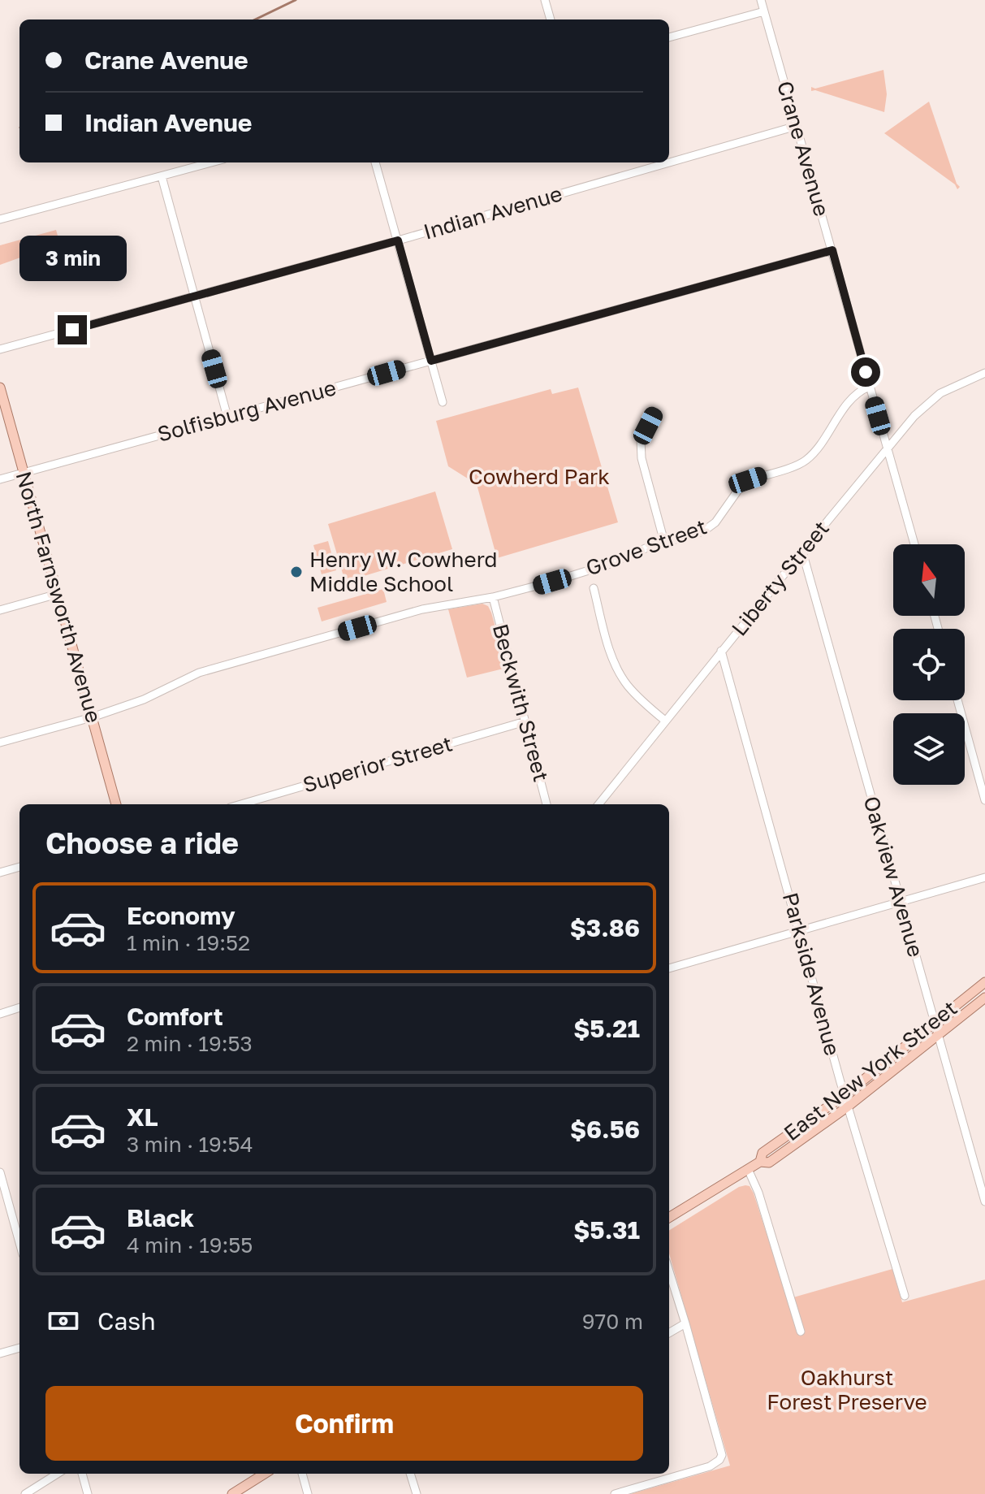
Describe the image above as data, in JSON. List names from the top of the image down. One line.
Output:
{"streets":{"main road":["North Farnsworth Avenue","East New York Street"],"street":["Crane Avenue","Indian Avenue","Solfisburg Avenue","Grove Street","Liberty Street","Beckwith Street","Superior Street","Oakview Avenue","Parkside Avenue"]},"crossings":[["Crane Avenue","Indian Avenue"],["Crane Avenue","Solfisburg Avenue"],["Crane Avenue","Grove Street"],["Crane Avenue","Liberty Street"],["Solfisburg Avenue","North Farnsworth Avenue"],["Grove Street","North Farnsworth Avenue"],["Grove Street","Beckwith Street"],["Liberty Street","Oakview Avenue"],["Liberty Street","Parkside Avenue"],["Beckwith Street","Superior Street"],["Oakview Avenue","East New York Street"],["Parkside Avenue","East New York Street"]],"parks":["Cowherd Park","Oakhurst Forest Preserve"],"places":["Henry W. Cowherd Middle School"],"north":"top","page":{"banner":["Crane Avenue","Indian Avenue"],"bubble":"3 min","heading":"Choose a ride","list":[{"name":"Economy","note":"1 min · 19:52","value":"$3.86"},{"name":"Comfort","note":"2 min · 19:53","value":"$5.21"},{"name":"XL","note":"3 min · 19:54","value":"$6.56"},{"name":"Black","note":"4 min · 19:55","value":"$5.31"}],"pay":["Cash","970 m"],"buttons":"Confirm"}}
